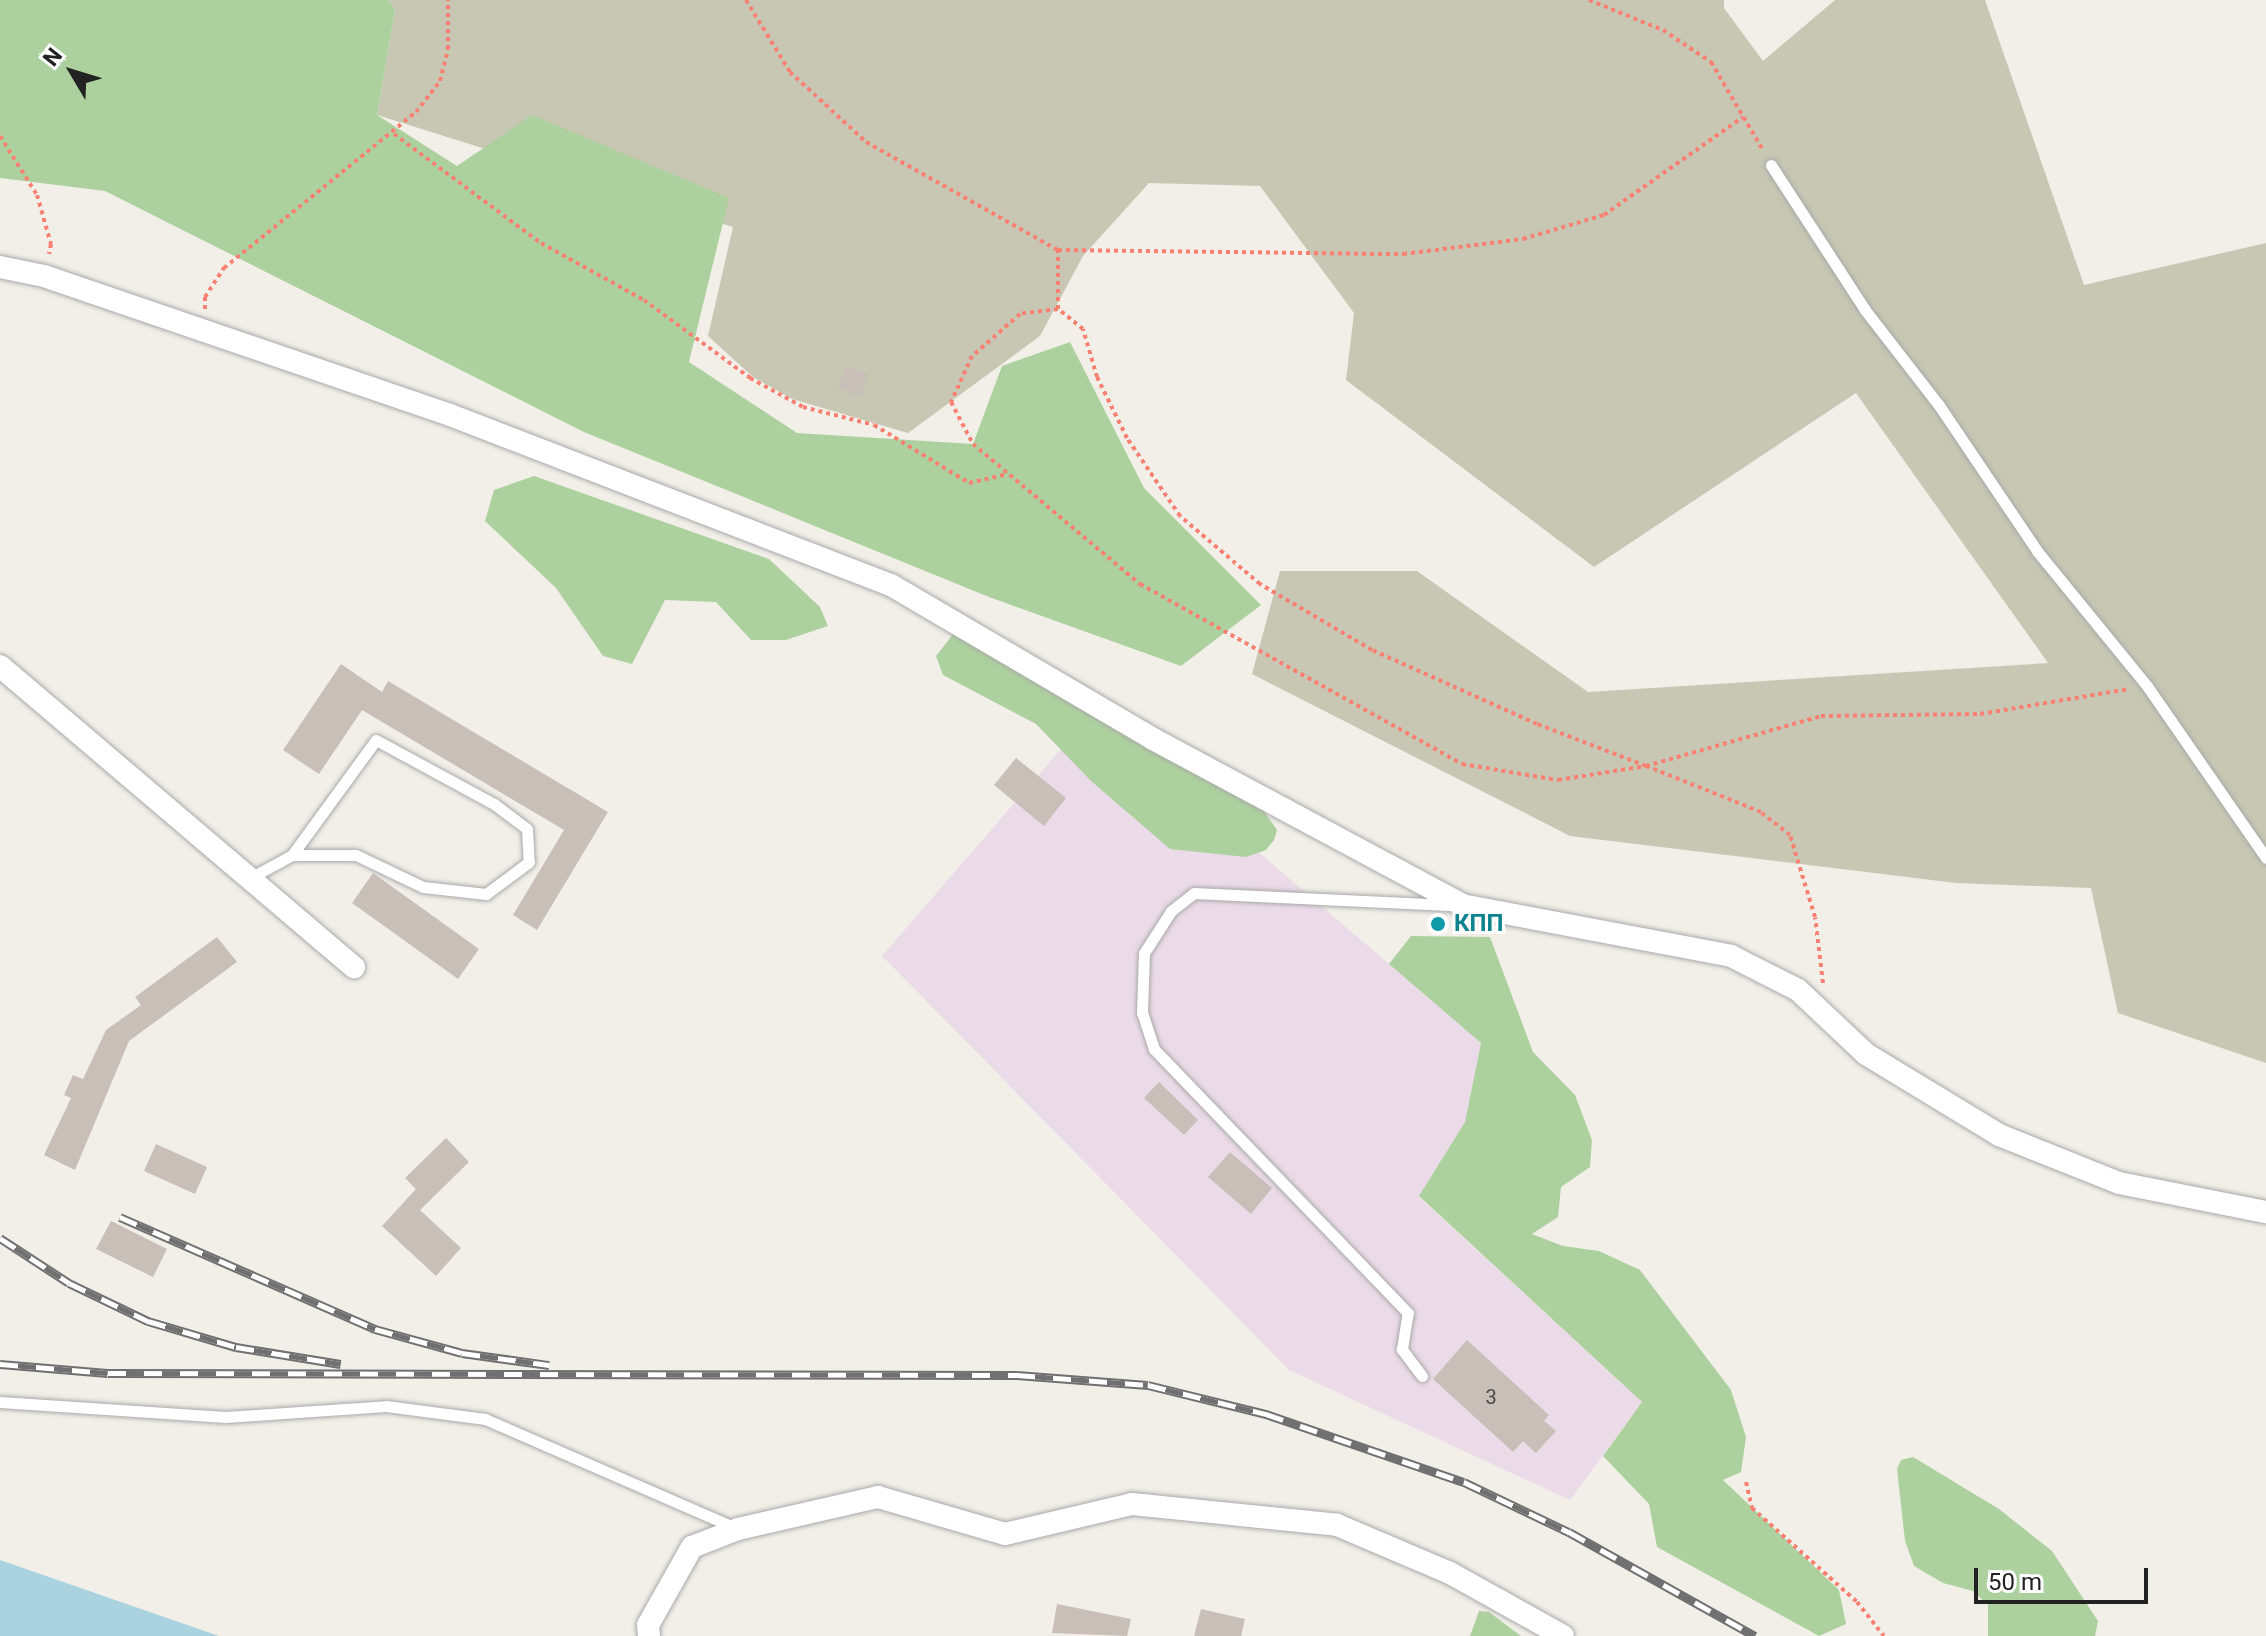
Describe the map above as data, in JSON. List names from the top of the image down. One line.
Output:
{"places":["КПП"],"house_numbers":["3"],"scale_bar":"50 m","north":"top left"}
